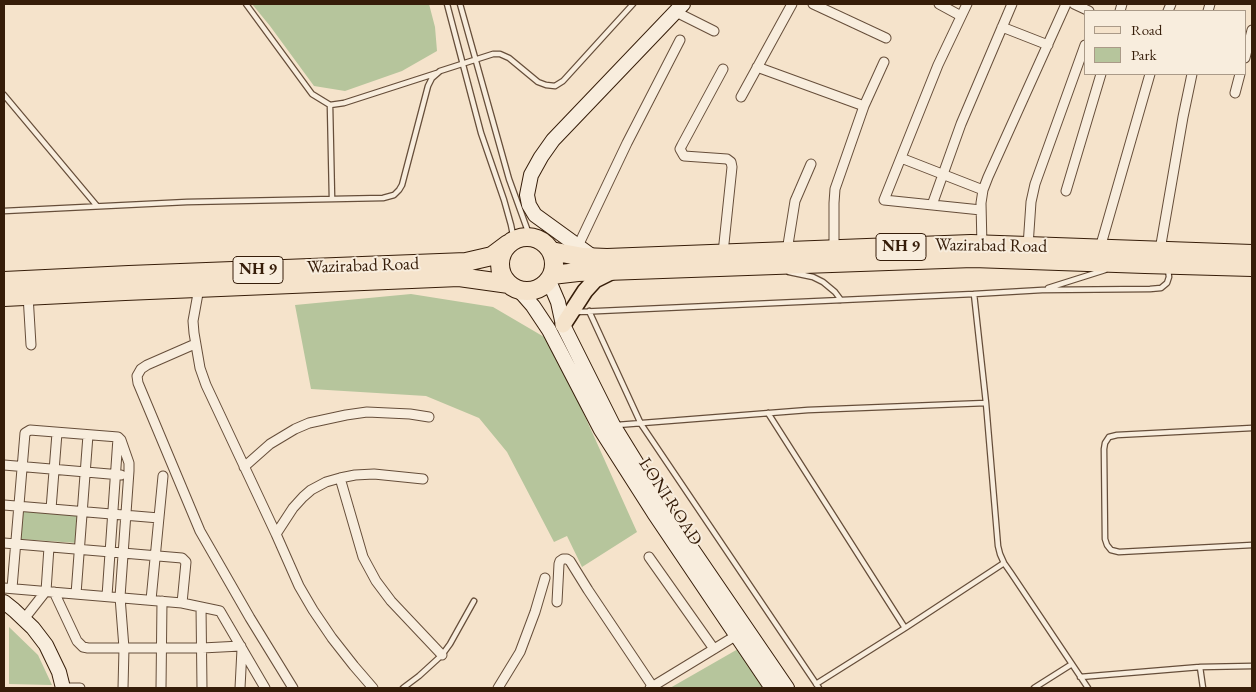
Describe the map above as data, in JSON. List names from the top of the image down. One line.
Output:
{"streets":{"highway":["Wazirabad Road","NH 9"],"street":["LONI ROAD"]},"legend":["Road","Park"]}
